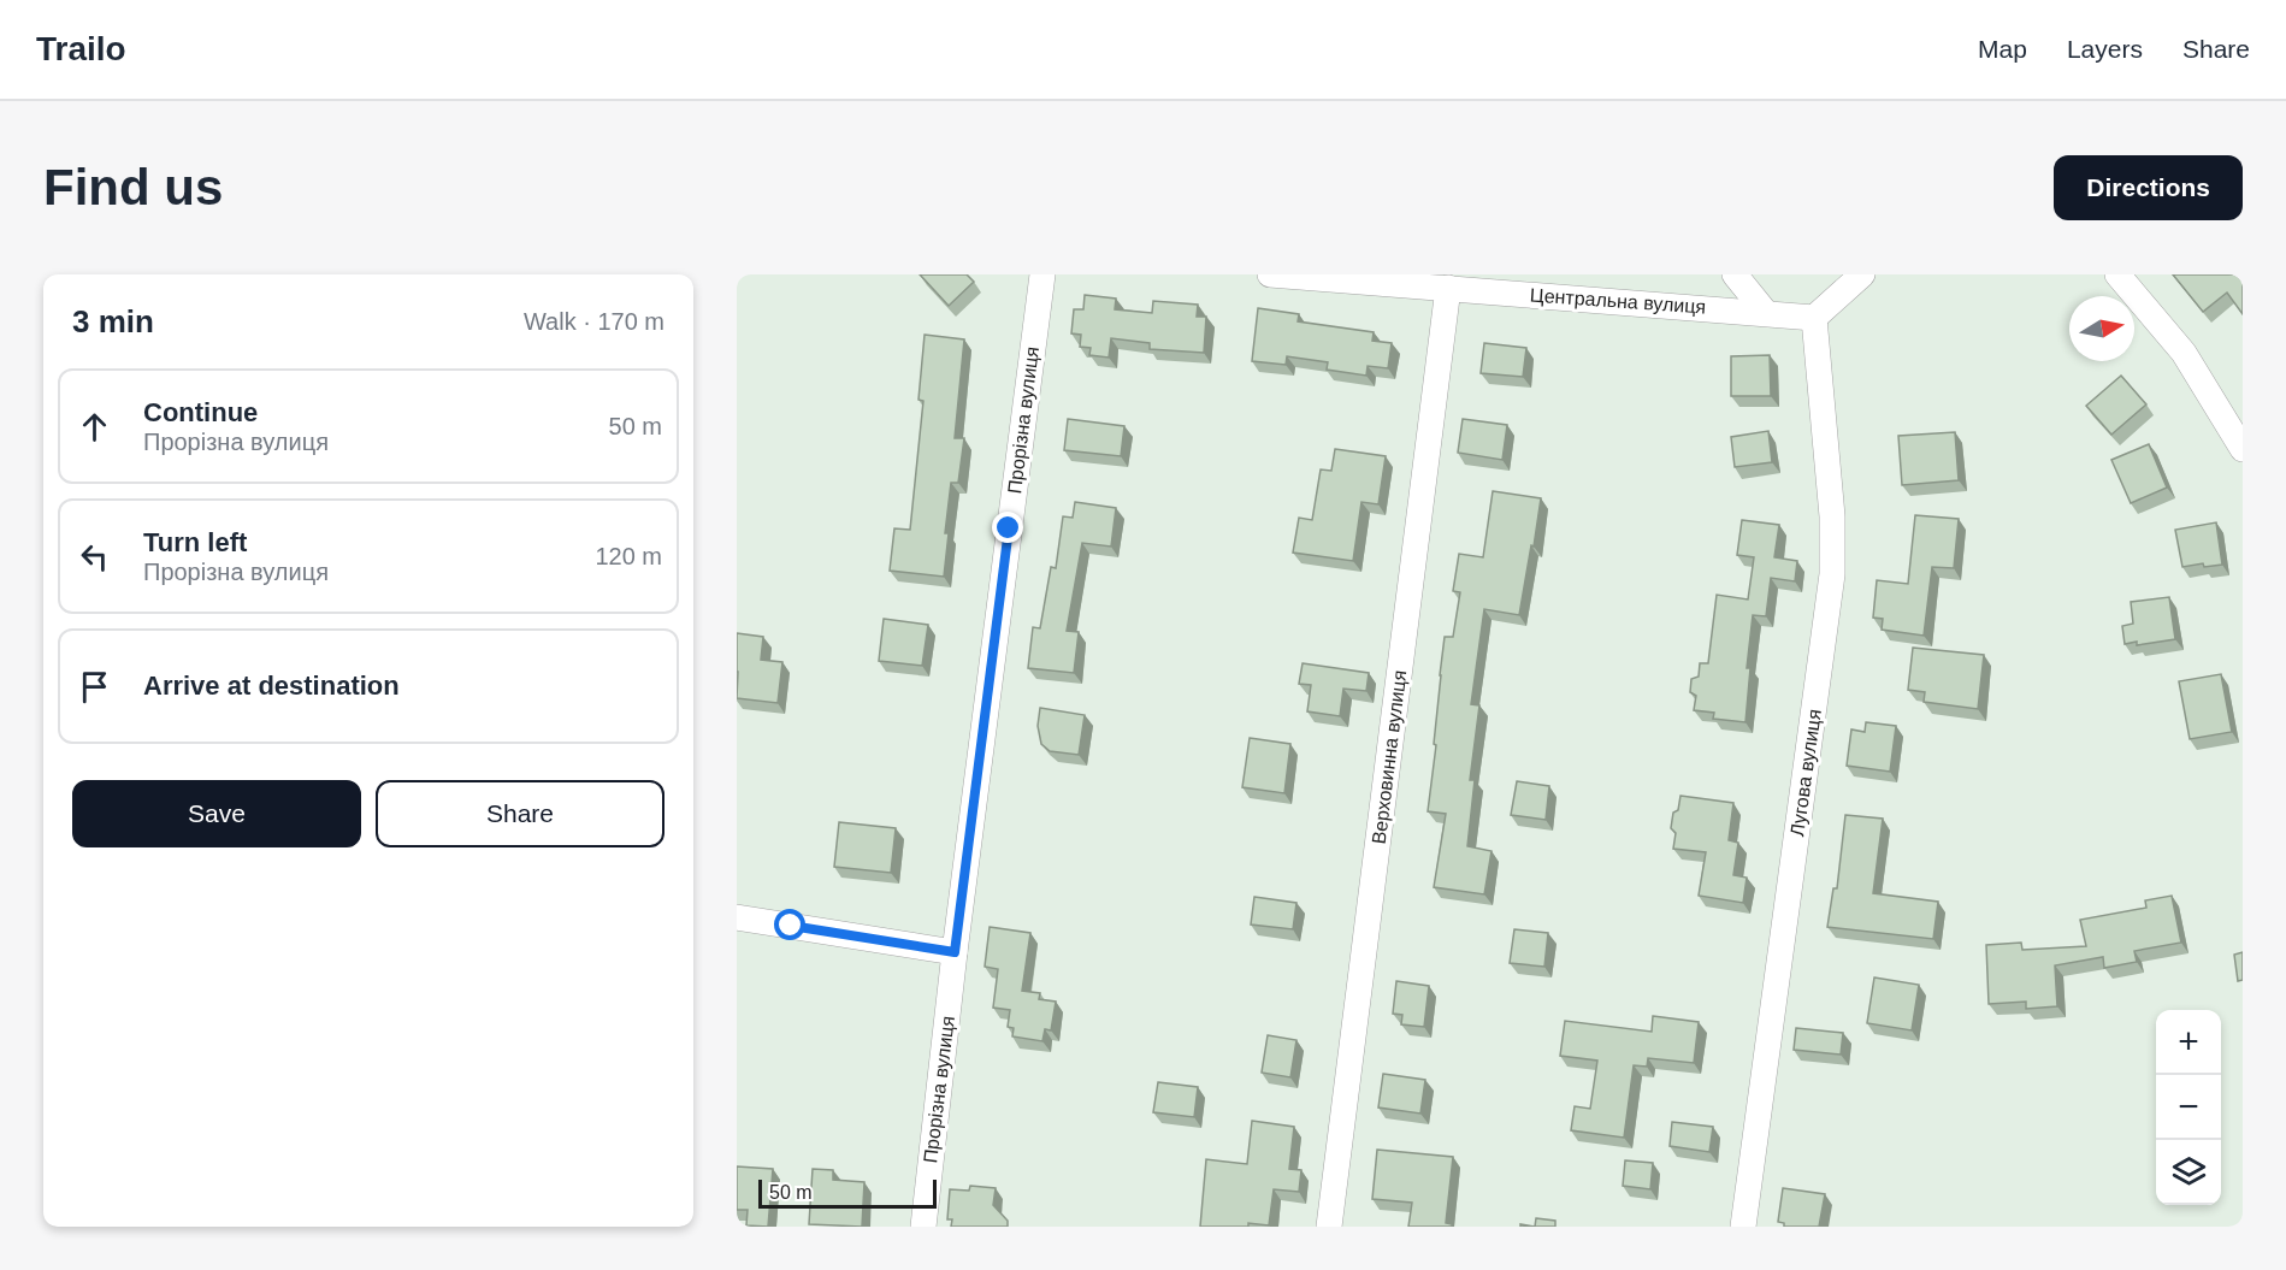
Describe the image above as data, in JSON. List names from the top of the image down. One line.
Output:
{"streets":{"street":["Центральна вулиця","Прорізна вулиця","Верховинна вулиця","Лугова вулиця"]},"crossings":[["Центральна вулиця","Верховинна вулиця"],["Центральна вулиця","Лугова вулиця"]],"scale_bar":"50 m","north":"right","page":{"header":"Trailo","nav":["Map","Layers","Share"],"buttons":["Directions",["Save","Share"]],"title":"Find us","heading":["3 min","Walk · 170 m"],"list":[["Continue","Прорізна вулиця","50 m"],["Turn left","Прорізна вулиця","120 m"],"Arrive at destination"],"map_buttons":["+","−"],"scale":"50 m"}}
